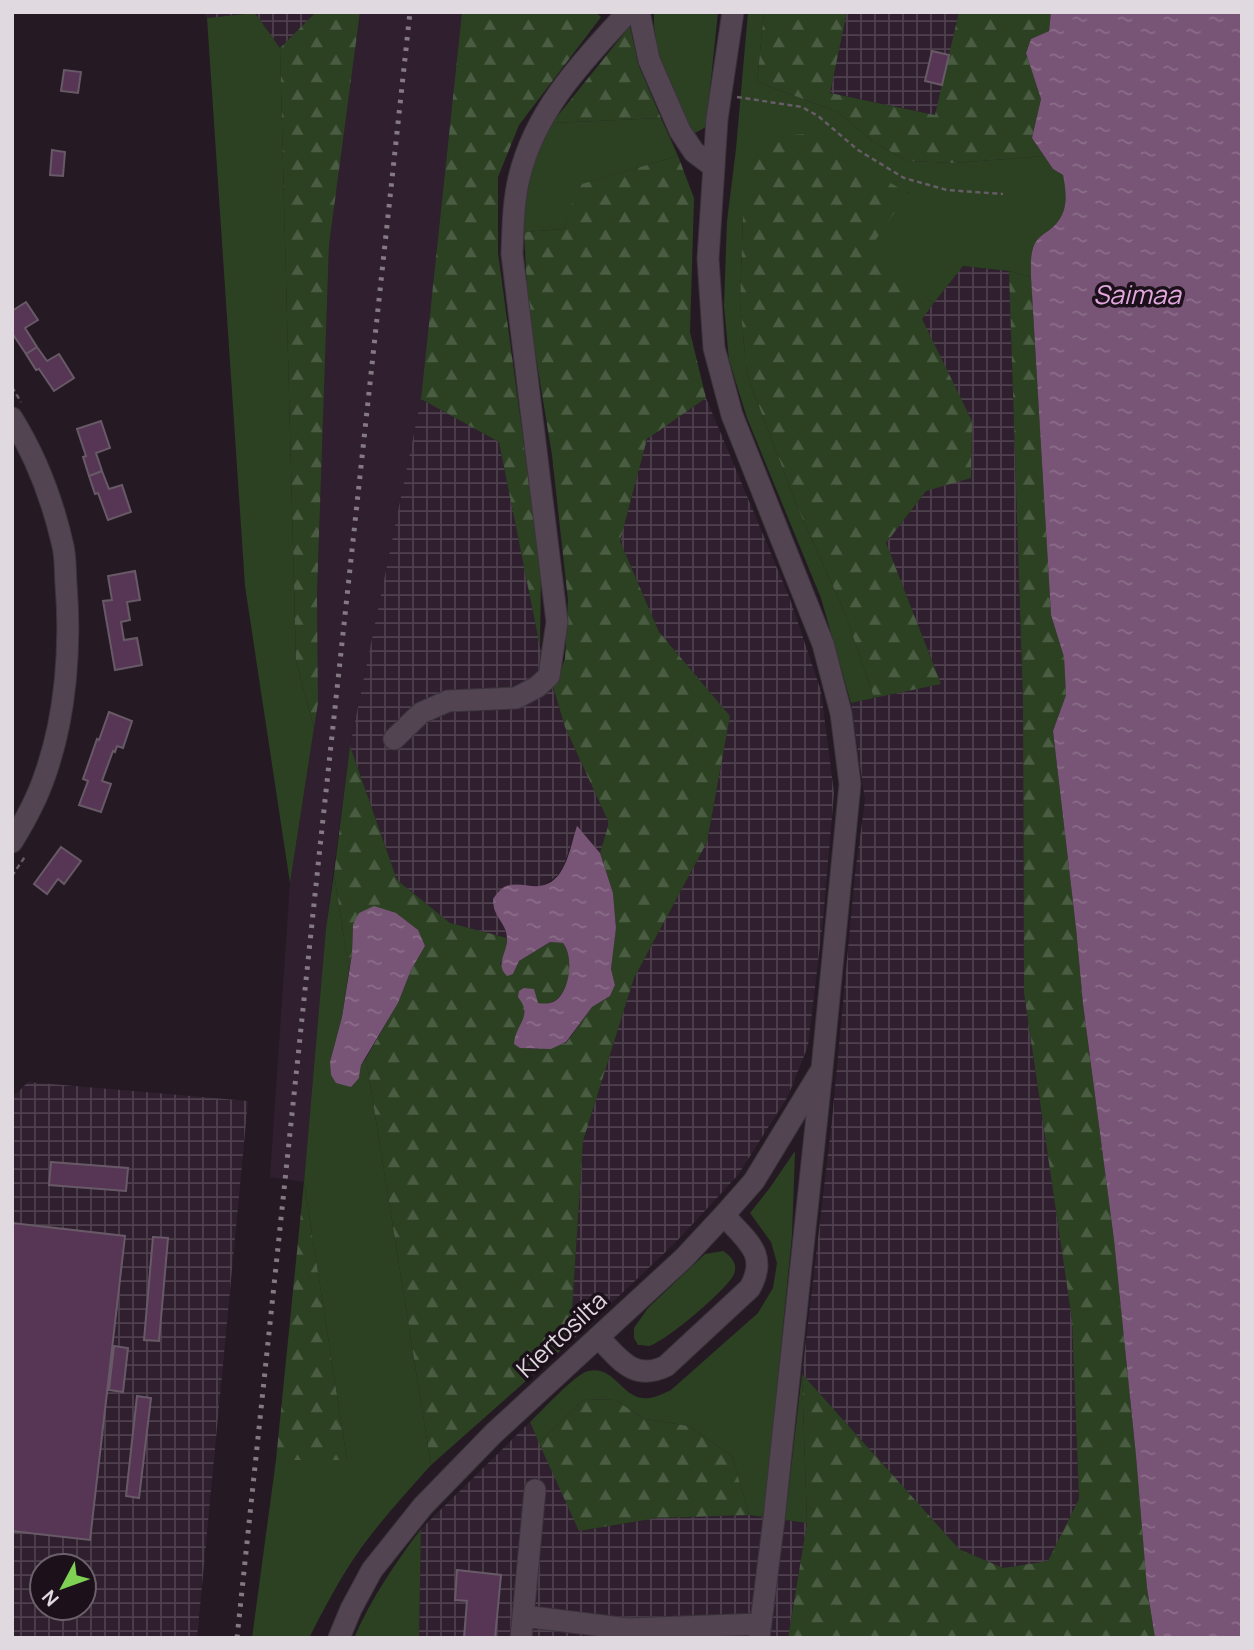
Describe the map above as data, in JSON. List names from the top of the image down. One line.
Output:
{"streets":{"street":["Kiertosilta"]},"water":["Saimaa"],"north":"bottom left"}
